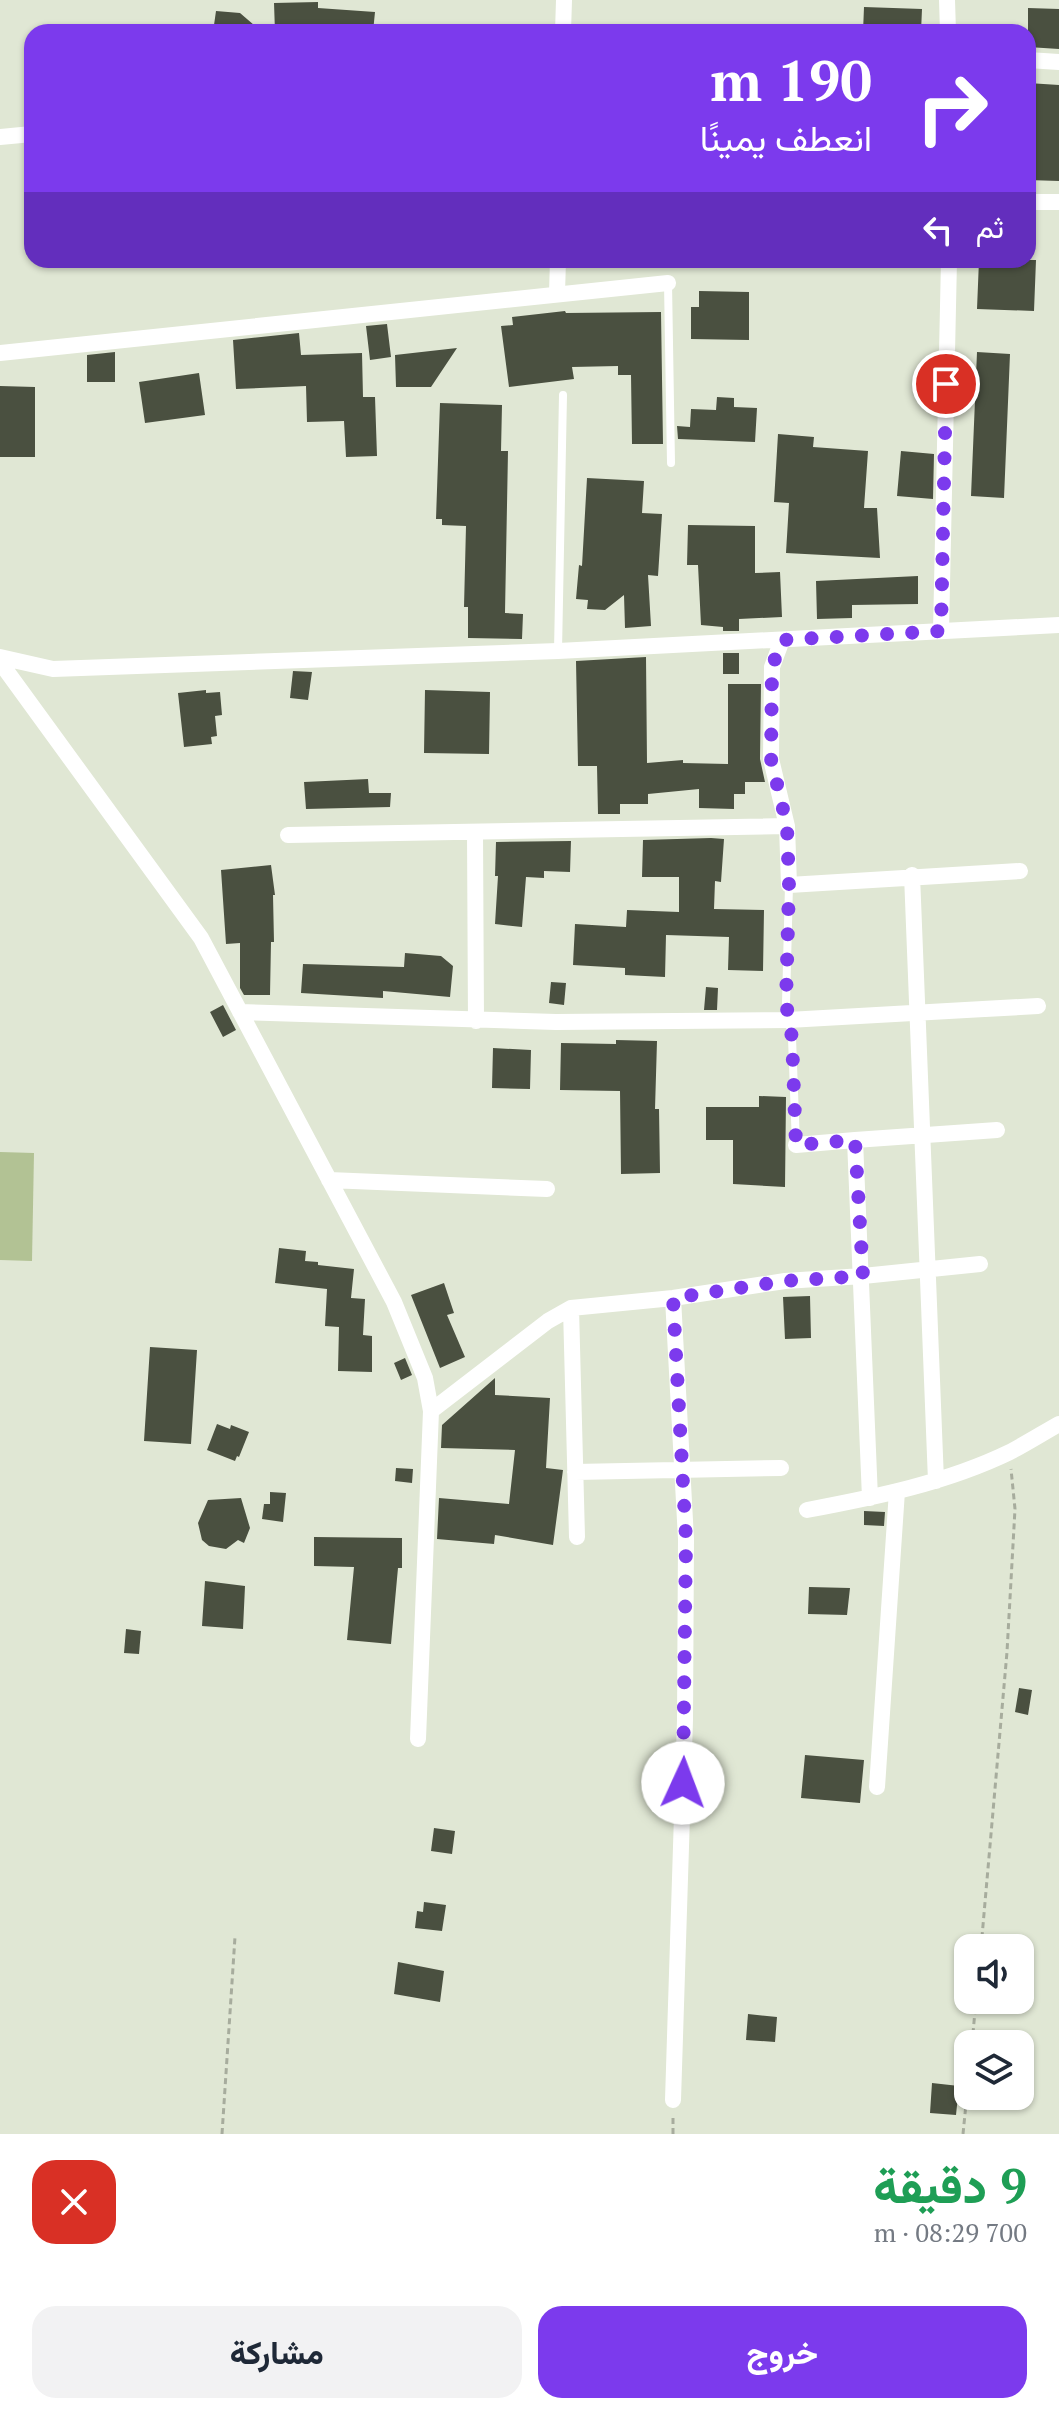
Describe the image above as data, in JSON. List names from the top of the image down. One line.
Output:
{"page":{"turn":["190 m","انعطف يمينًا"],"then":"ثم","heading":["9 دقيقة","700 m · 08:29"],"buttons":["خروج","مشاركة"]}}
